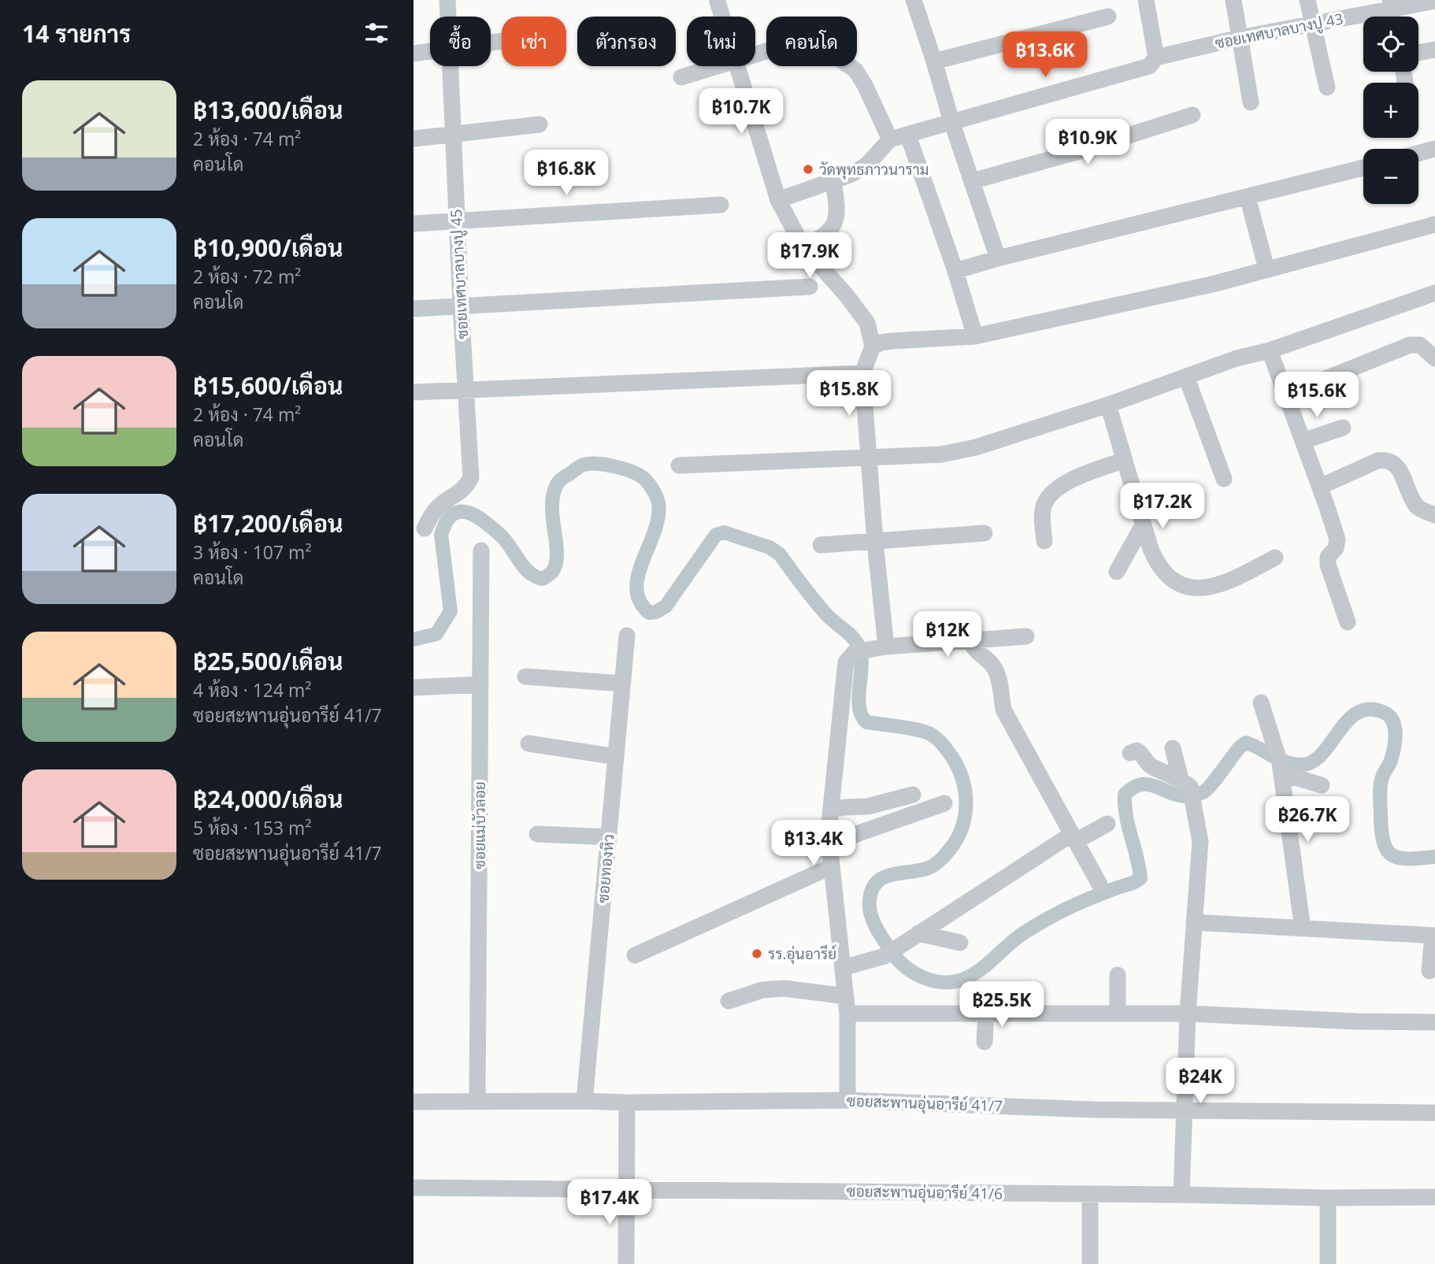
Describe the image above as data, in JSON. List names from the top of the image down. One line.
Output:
{"streets":{"street":["ซอยเทศบาลบางปู 43","ซอยเทศบาลบางปู 45","ซอยแม่บัวลอย","ซอยทองหิว","ซอยสะพานอุ่นอารีย์ 41/7","ซอยสะพานอุ่นอารีย์ 41/6"]},"crossings":[["ซอยแม่บัวลอย","ซอยสะพานอุ่นอารีย์ 41/7"],["ซอยทองหิว","ซอยสะพานอุ่นอารีย์ 41/7"]],"places":["วัดพุทธภาวนาราม","รร.อุ่นอารีย์"],"page":{"heading":"14 รายการ","map_buttons":["+","−"],"chip":["ซื้อ","เช่า","ตัวกรอง","ใหม่","คอนโด"],"price":["฿13.6K","฿10.7K","฿10.9K","฿16.8K","฿17.9K","฿15.8K","฿15.6K","฿17.2K","฿12K","฿26.7K","฿13.4K","฿25.5K","฿24K","฿17.4K"],"list":[{"name":"฿13,600/เดือน","note":"2 ห้อง · 74 m² · คอนโด"},{"name":"฿10,900/เดือน","note":"2 ห้อง · 72 m² · คอนโด"},{"name":"฿15,600/เดือน","note":"2 ห้อง · 74 m² · คอนโด"},{"name":"฿17,200/เดือน","note":"3 ห้อง · 107 m² · คอนโด"},{"name":"฿25,500/เดือน","note":"4 ห้อง · 124 m² · ซอยสะพานอุ่นอารีย์ 41/7"},{"name":"฿24,000/เดือน","note":"5 ห้อง · 153 m² · ซอยสะพานอุ่นอารีย์ 41/7"}]}}
